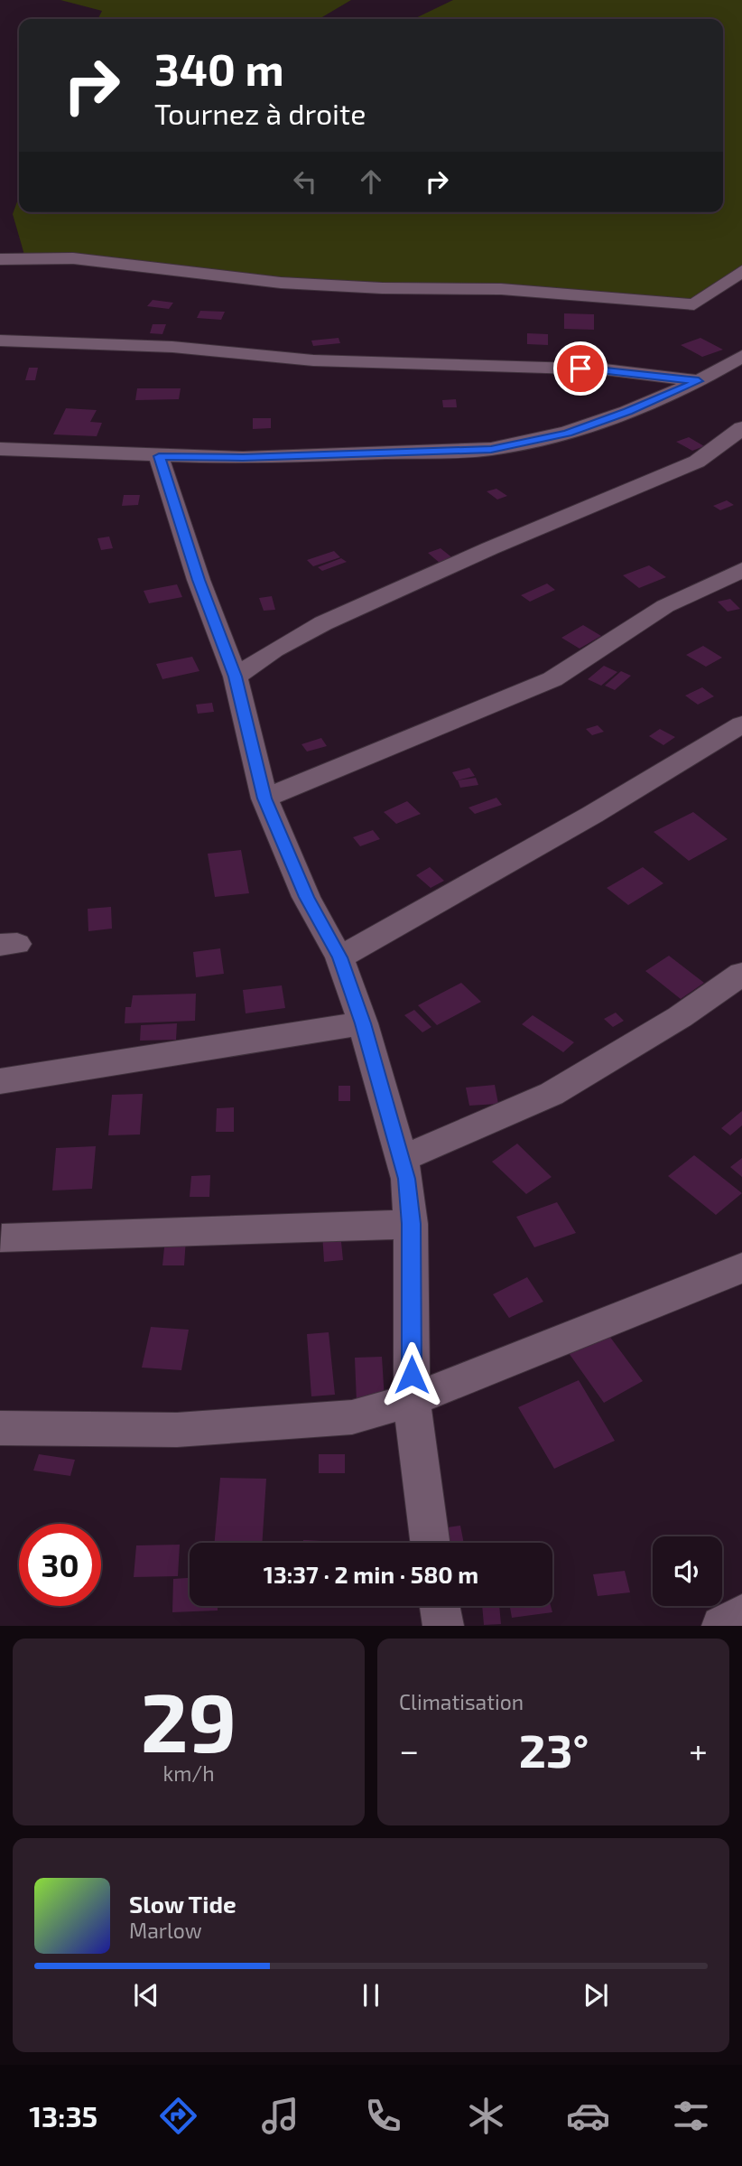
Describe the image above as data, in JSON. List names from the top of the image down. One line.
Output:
{"page":{"turn":["340 m","Tournez à droite"],"limit":"30","trip":"13:37 · 2 min · 580 m","tile":[["29","km/h"],"Climatisation"],"heat":["−","23°","+"],"song":["Slow Tide","Marlow"],"tabs":"13:35"}}
